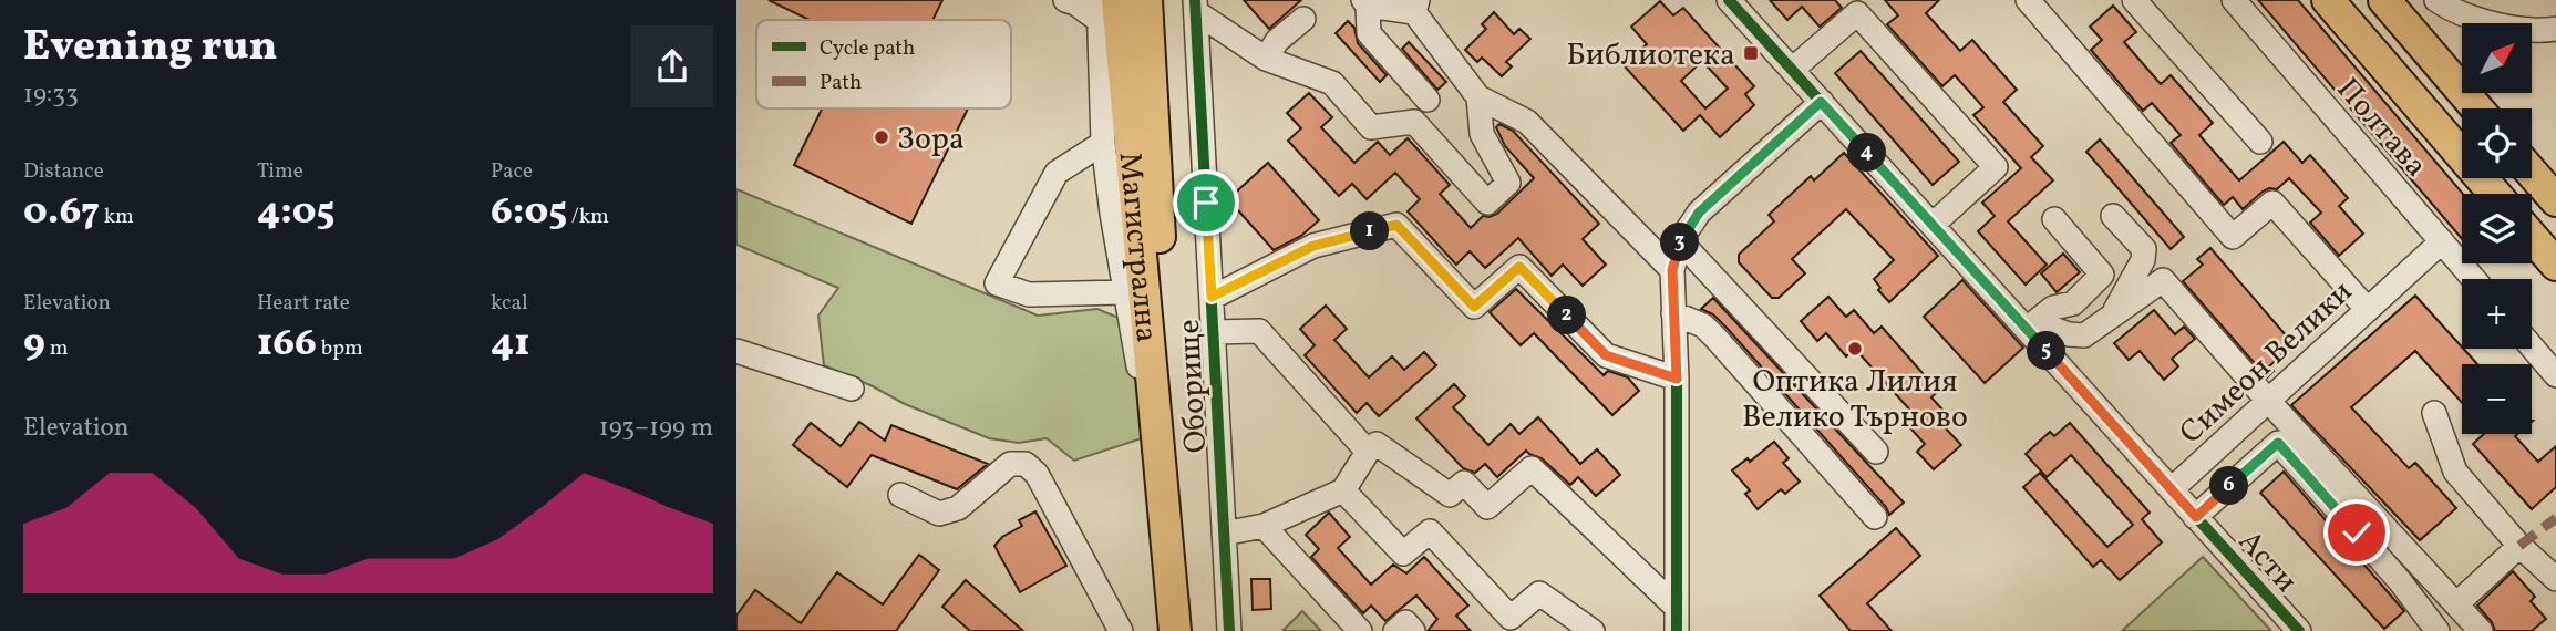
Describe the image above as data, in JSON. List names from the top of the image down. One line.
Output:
{"streets":{"main road":["Магистрална"],"street":["Полтава","Симеон Велики","Оборище","Асти"]},"crossings":[["Полтава","Симеон Велики"],["Симеон Велики","Асти"]],"places":{"transit":["Библиотека"],"other":["Зора","Оптика Лилия Велико Търново"]},"legend":["Cycle path","Path"],"north":"top right","page":{"heading":["Evening run","19:33"],"map_buttons":["+","−"],"stats":[["Distance","0.67 km"],["Time","4:05"],["Pace","6:05 /km"],["Elevation","9 m"],["Heart rate","166 bpm"],["kcal","41"]],"pins":["4","1","3","2","5","6"],"chart":["Elevation","193–199 m"]}}
